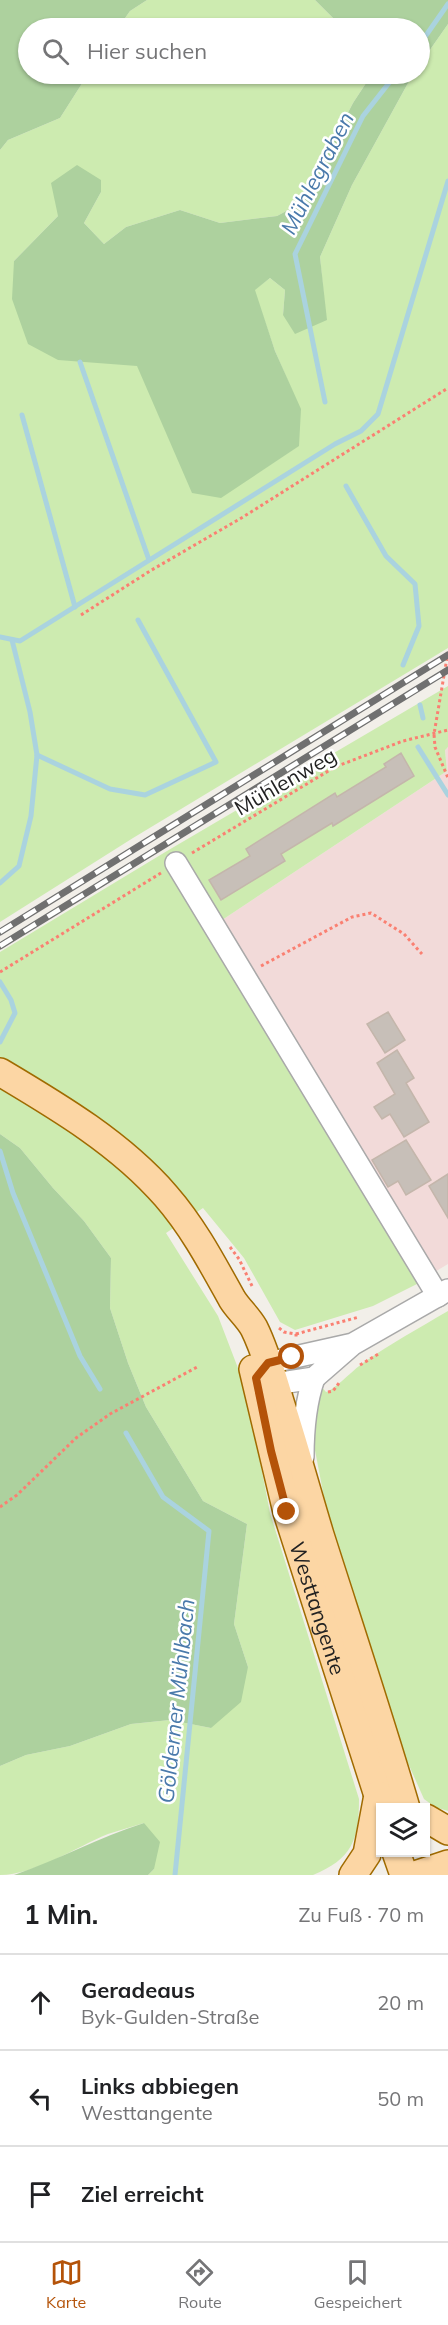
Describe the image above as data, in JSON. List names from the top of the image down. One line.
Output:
{"streets":{"main road":["Westtangente"],"path":["Mühlenweg"]},"water":["Mühlegraben","Gölderner Mühlbach"],"page":{"search":"Hier suchen","heading":["1 Min.","Zu Fuß · 70 m"],"list":[["Geradeaus","Byk-Gulden-Straße","20 m"],["Links abbiegen","Westtangente","50 m"],"Ziel erreicht"],"nav":["Karte","Route","Gespeichert"]}}
